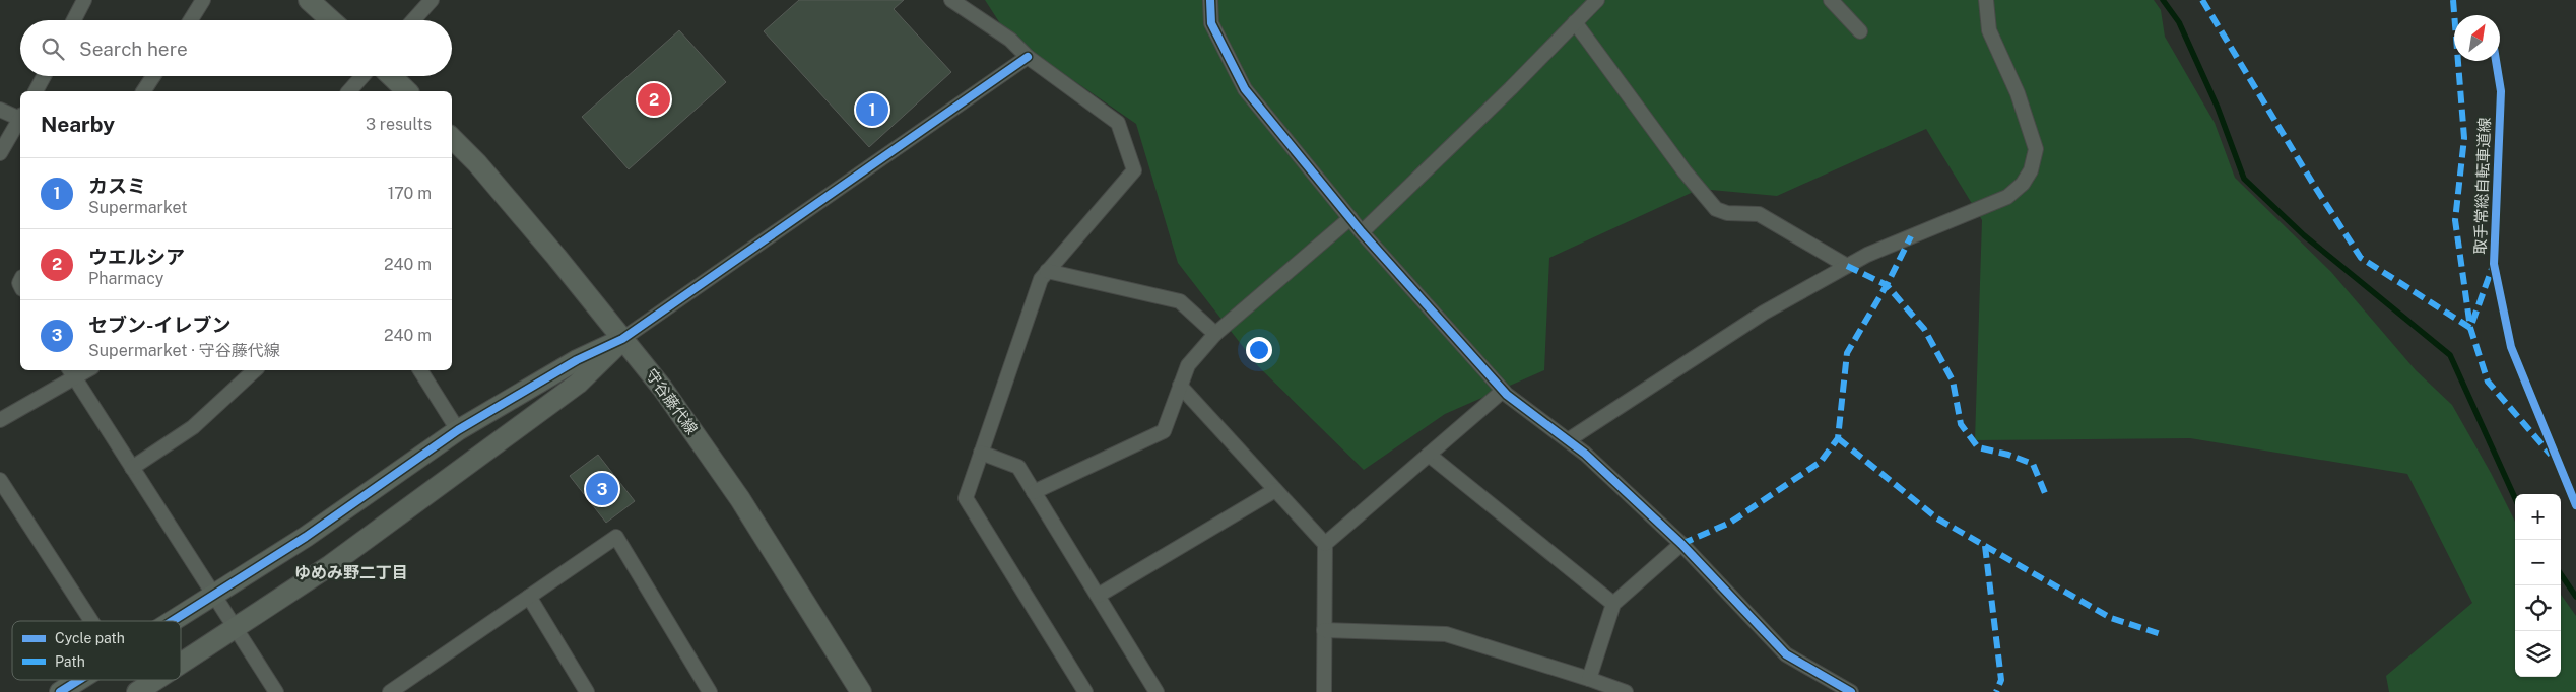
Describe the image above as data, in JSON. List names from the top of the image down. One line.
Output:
{"streets":{"street":["守谷藤代線"],"cycle path":["取手常総自転車道線"]},"districts":["ゆめみ野二丁目"],"legend":["Cycle path","Path"],"north":"top right","page":{"search":"Search here","pins":["2","1","3"],"heading":["Nearby","3 results"],"list":[{"mark":"1","name":"カスミ","note":"Supermarket","value":"170 m"},{"mark":"2","name":"ウエルシア","note":"Pharmacy","value":"240 m"},{"mark":"3","name":"セブン-イレブン","note":"Supermarket · 守谷藤代線","value":"240 m"}],"map_buttons":["+","−"]}}
